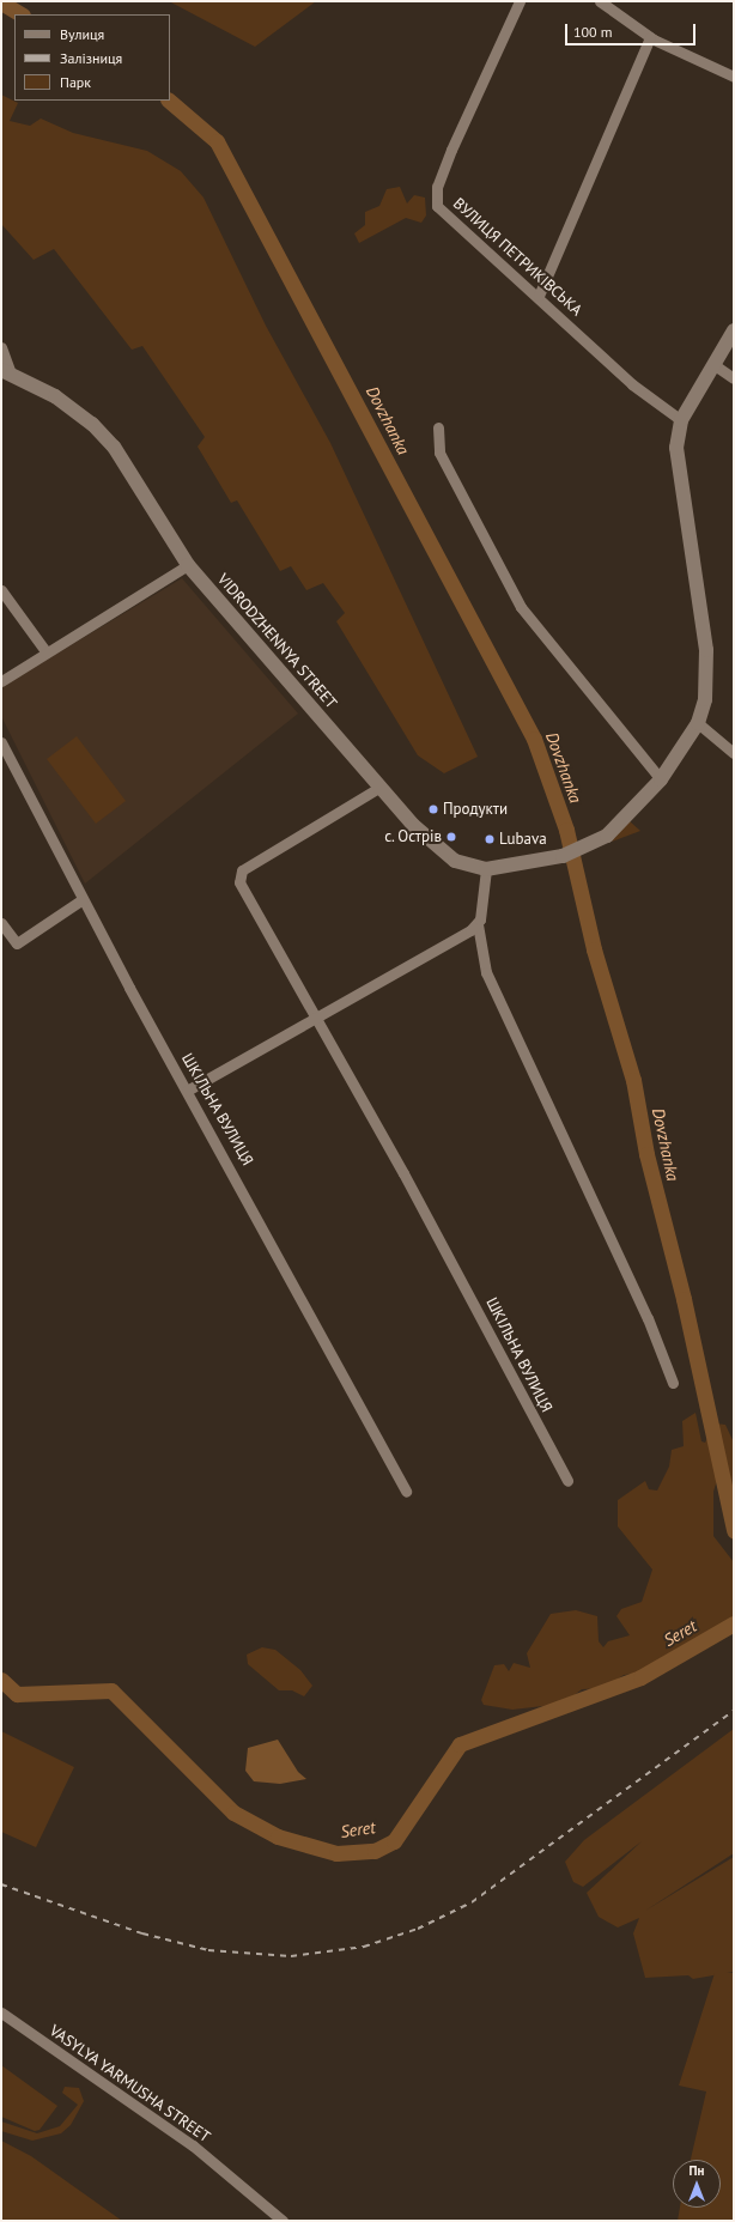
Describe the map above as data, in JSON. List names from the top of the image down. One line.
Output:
{"streets":{"street":["ВУЛИЦЯ ПЕТРИКІВСЬКА","VIDRODZHENNYA STREET","ШКІЛЬНА ВУЛИЦЯ","VASYLYA YARMUSHA STREET"]},"crossings":[["ВУЛИЦЯ ПЕТРИКІВСЬКА","VIDRODZHENNYA STREET"],["VIDRODZHENNYA STREET","ШКІЛЬНА ВУЛИЦЯ"]],"water":["Dovzhanka","Seret"],"places":["Продукти","с. Острів","Lubava"],"legend":["Вулиця","Залізниця","Парк"],"scale_bar":"100 m","north":"top"}
